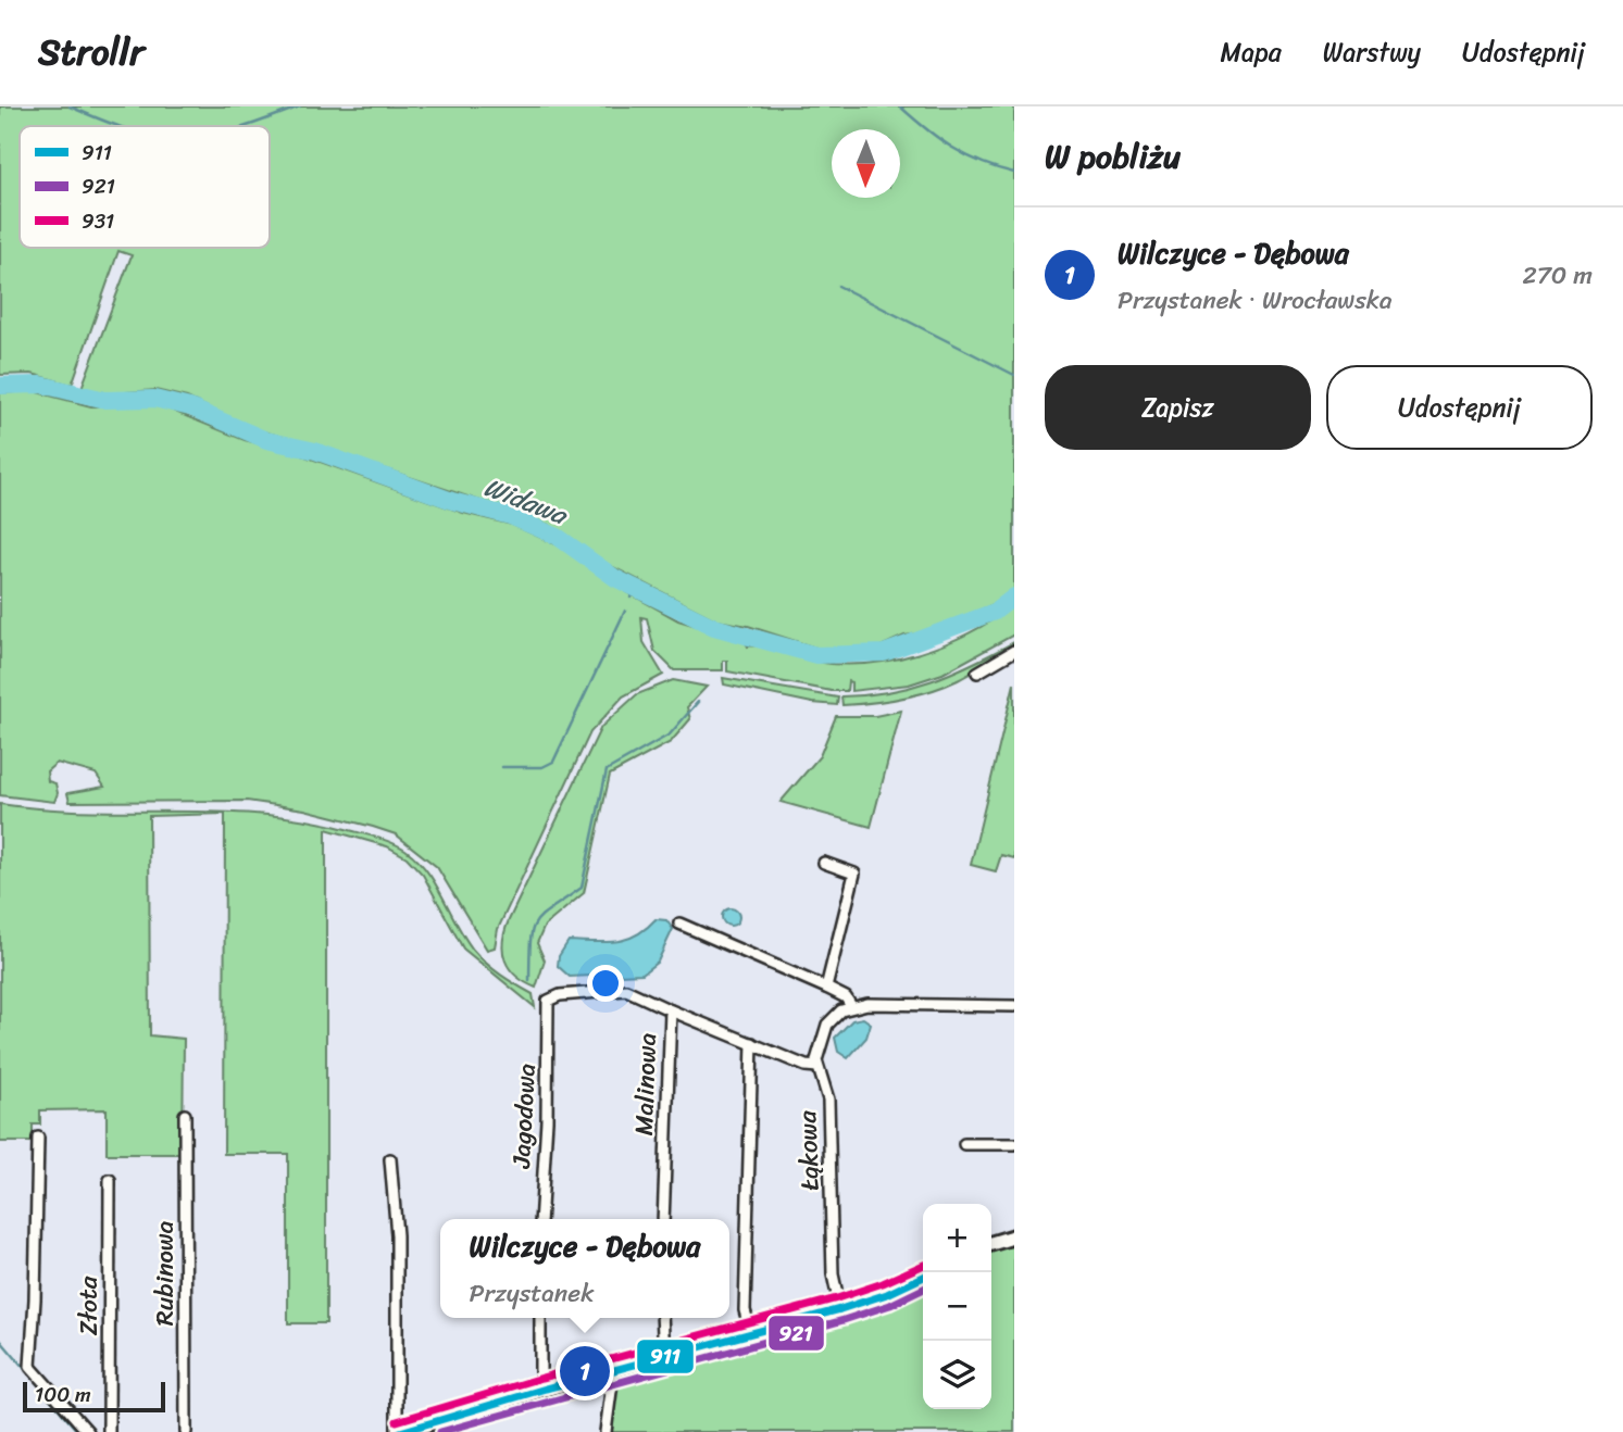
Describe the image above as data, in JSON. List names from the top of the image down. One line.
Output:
{"streets":{"street":["Malinowa","Jagodowa","Łąkowa","Rubinowa","Złota"]},"crossings":[["Malinowa","Jagodowa"],["Malinowa","Łąkowa"]],"water":["Widawa"],"lines":["transit line 931","transit line 911","transit line 921"],"legend":["911","921","931"],"scale_bar":"100 m","north":"bottom","page":{"header":"Strollr","nav":["Mapa","Warstwy","Udostępnij"],"heading":"W pobliżu","list":[{"mark":"1","name":"Wilczyce - Dębowa","note":"Przystanek · Wrocławska","value":"270 m"}],"buttons":["Zapisz","Udostępnij"],"map_buttons":["+","−"],"popup":["Wilczyce - Dębowa","Przystanek"],"pins":"1","scale":"100 m"}}
